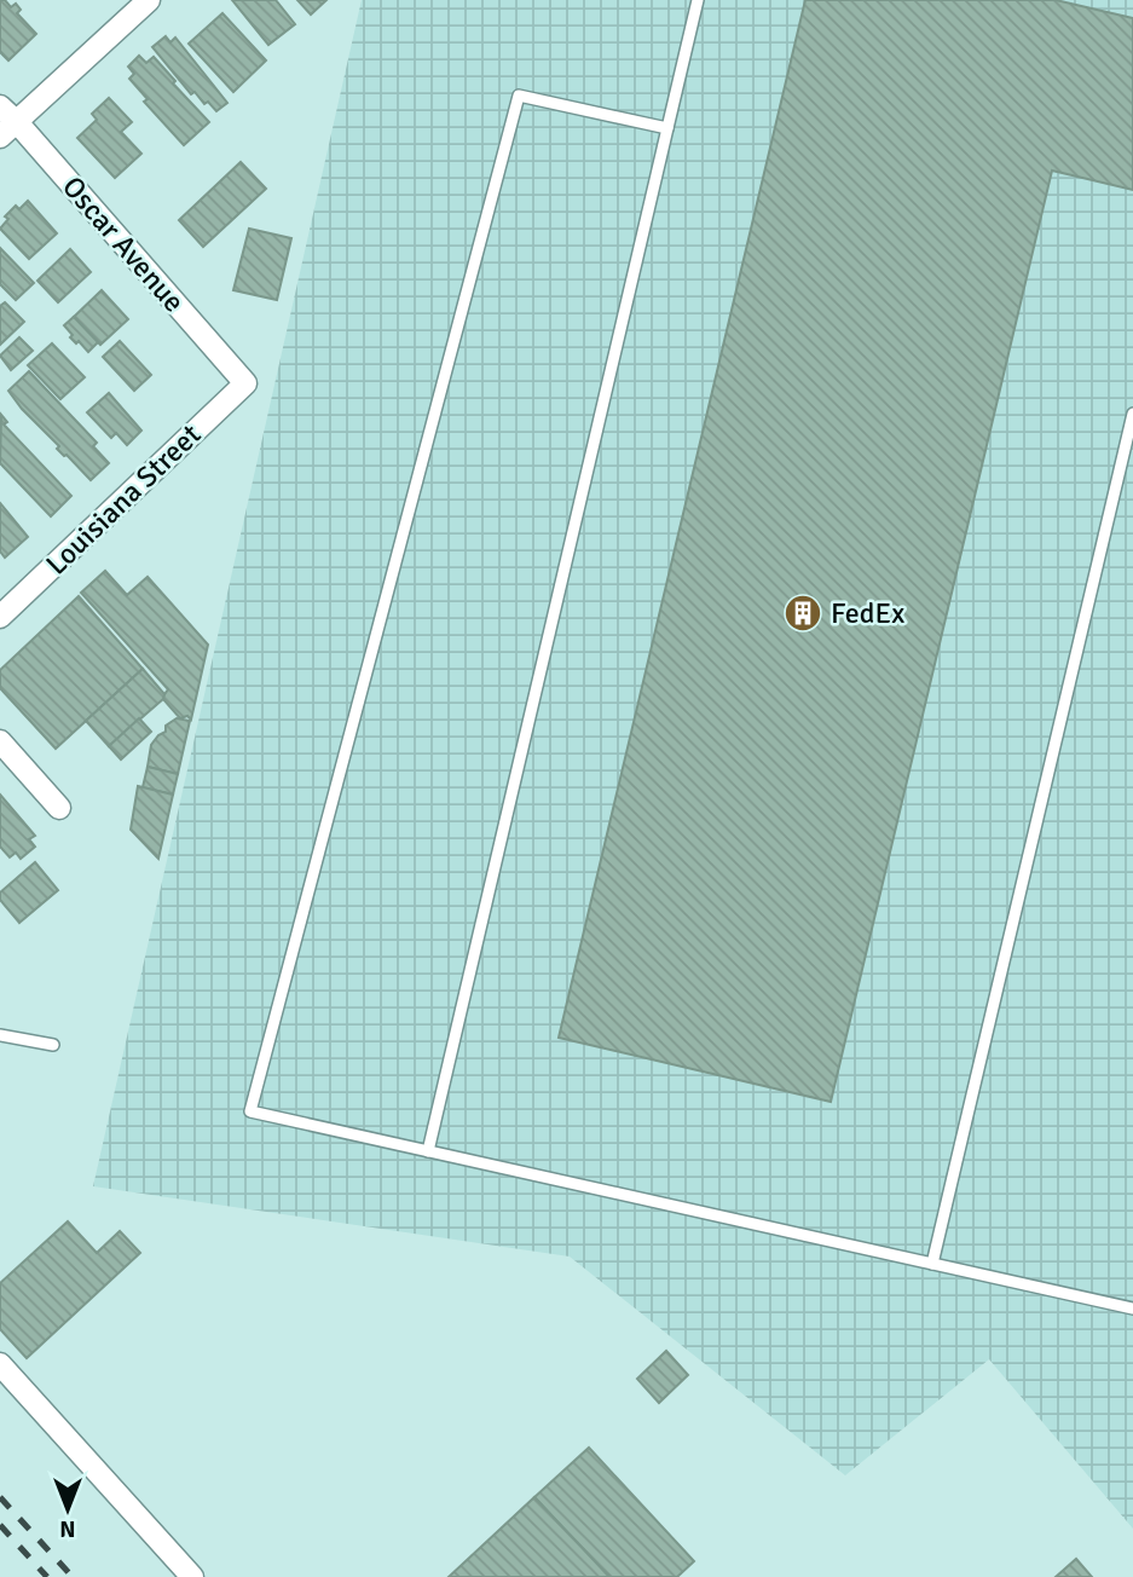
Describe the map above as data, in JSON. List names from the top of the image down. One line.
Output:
{"streets":{"street":["Oscar Avenue","Louisiana Street"]},"crossings":[["Oscar Avenue","Louisiana Street"]],"places":{"building":["FedEx"]},"north":"bottom"}
